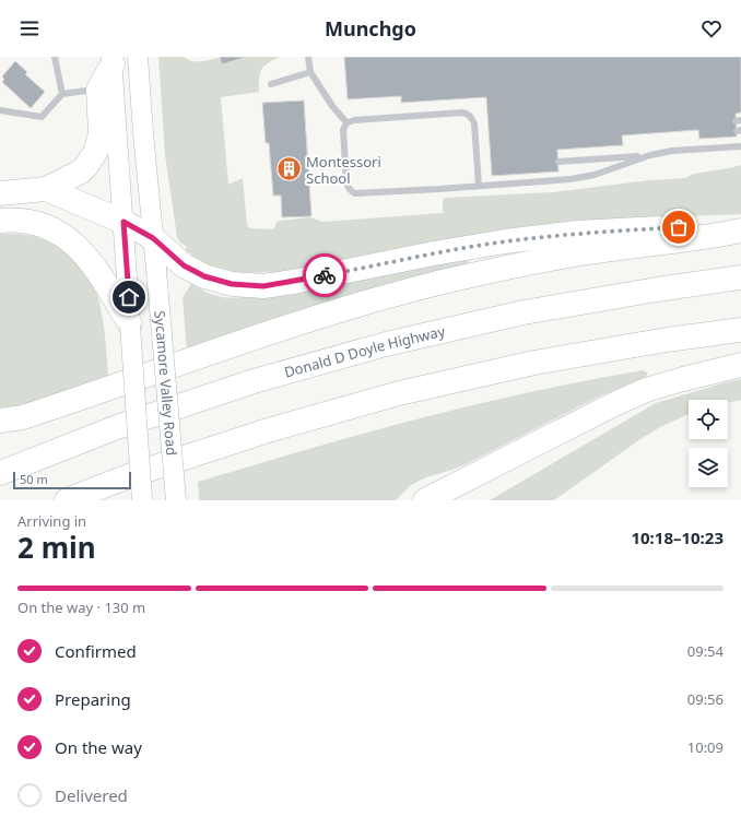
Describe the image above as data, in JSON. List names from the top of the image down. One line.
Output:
{"streets":{"highway":["Donald D Doyle Highway"],"main road":["Sycamore Valley Road"]},"places":{"building":["Montessori School"]},"scale_bar":"50 m","page":{"header":"Munchgo","scale":"50 m","heading":["2 min","Arriving in","10:18–10:23"],"bar":"On the way · 130 m","list":[["Confirmed","09:54"],["Preparing","09:56"],["On the way","10:09"],"Delivered"]}}
